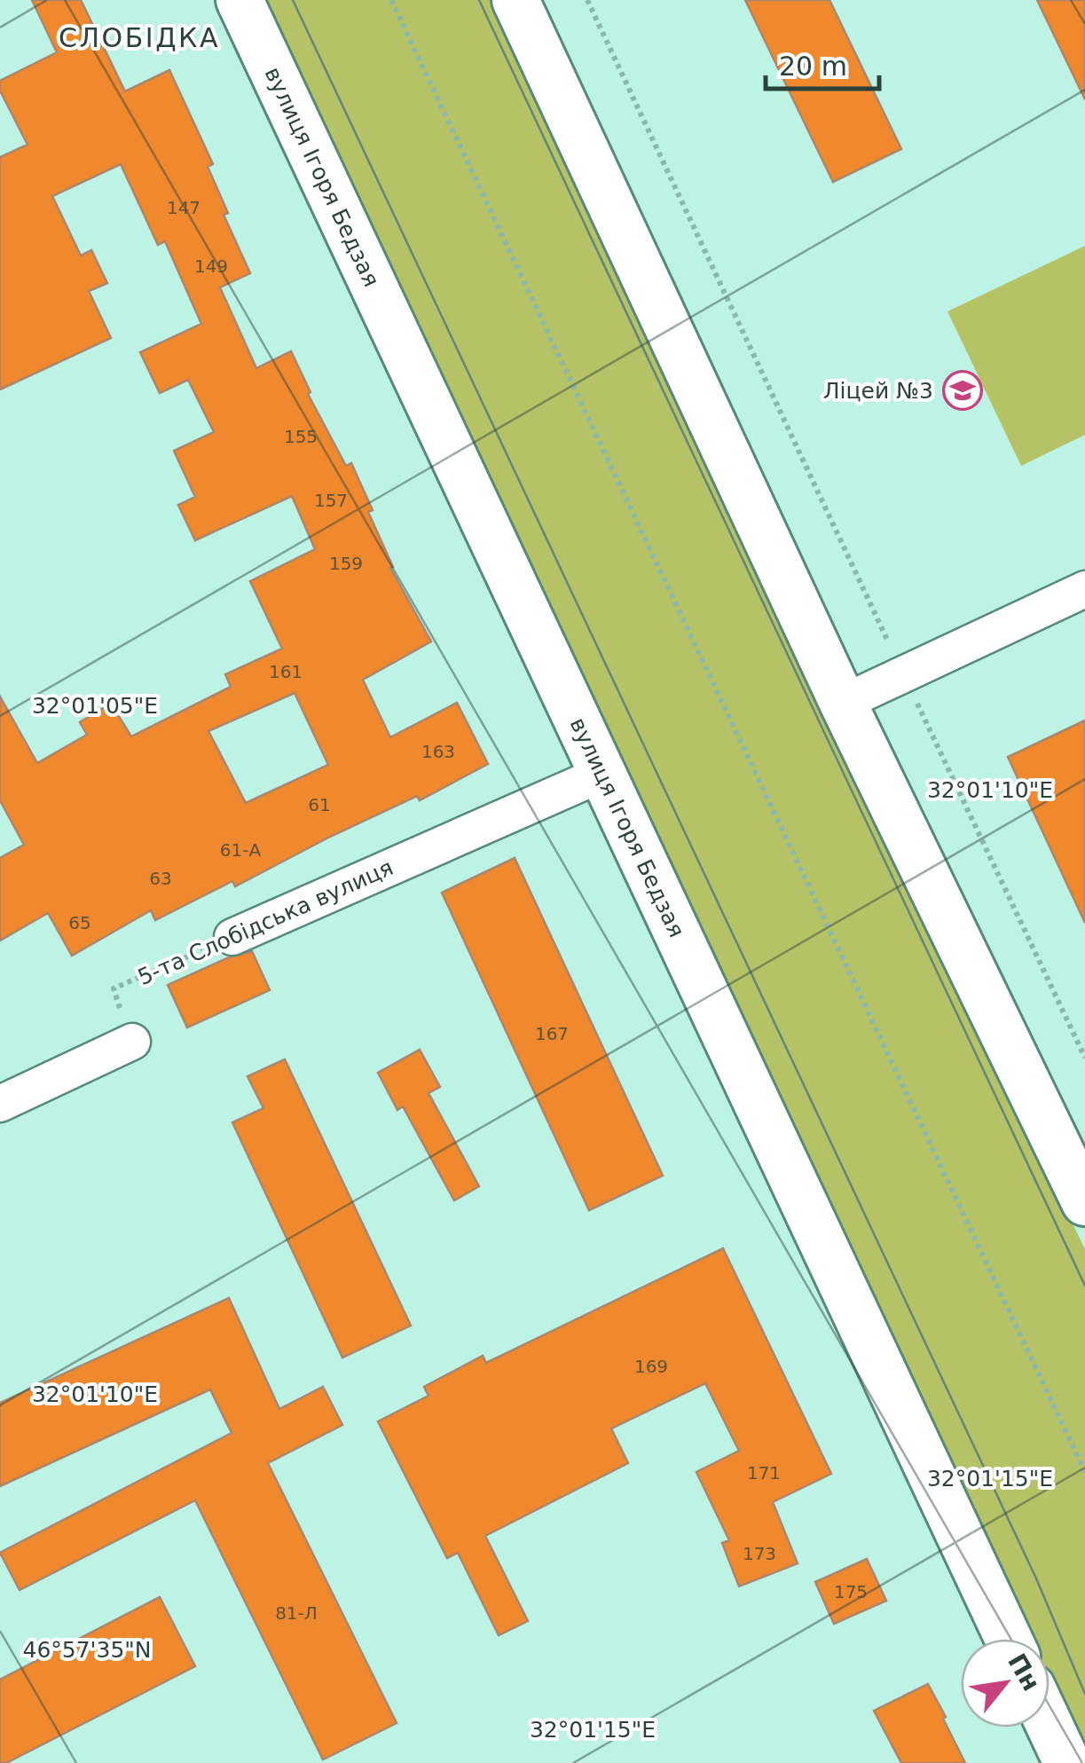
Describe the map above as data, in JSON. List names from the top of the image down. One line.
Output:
{"streets":{"street":["вулиця Ігоря Бедзая","5-та Слобідська вулиця"]},"crossings":[["вулиця Ігоря Бедзая","5-та Слобідська вулиця"]],"districts":["СЛОБІДКА"],"places":{"school or university":["Ліцей №3"]},"house_numbers":["147","149","155","157","159","161","163","61","61-А","63","65","167","169","171","173","175","81-Л"],"scale_bar":"20 m","north":"top right","coordinates":["32°01'05\"E","32°01'10\"E","32°01'15\"E","46°57'35\"N"]}
